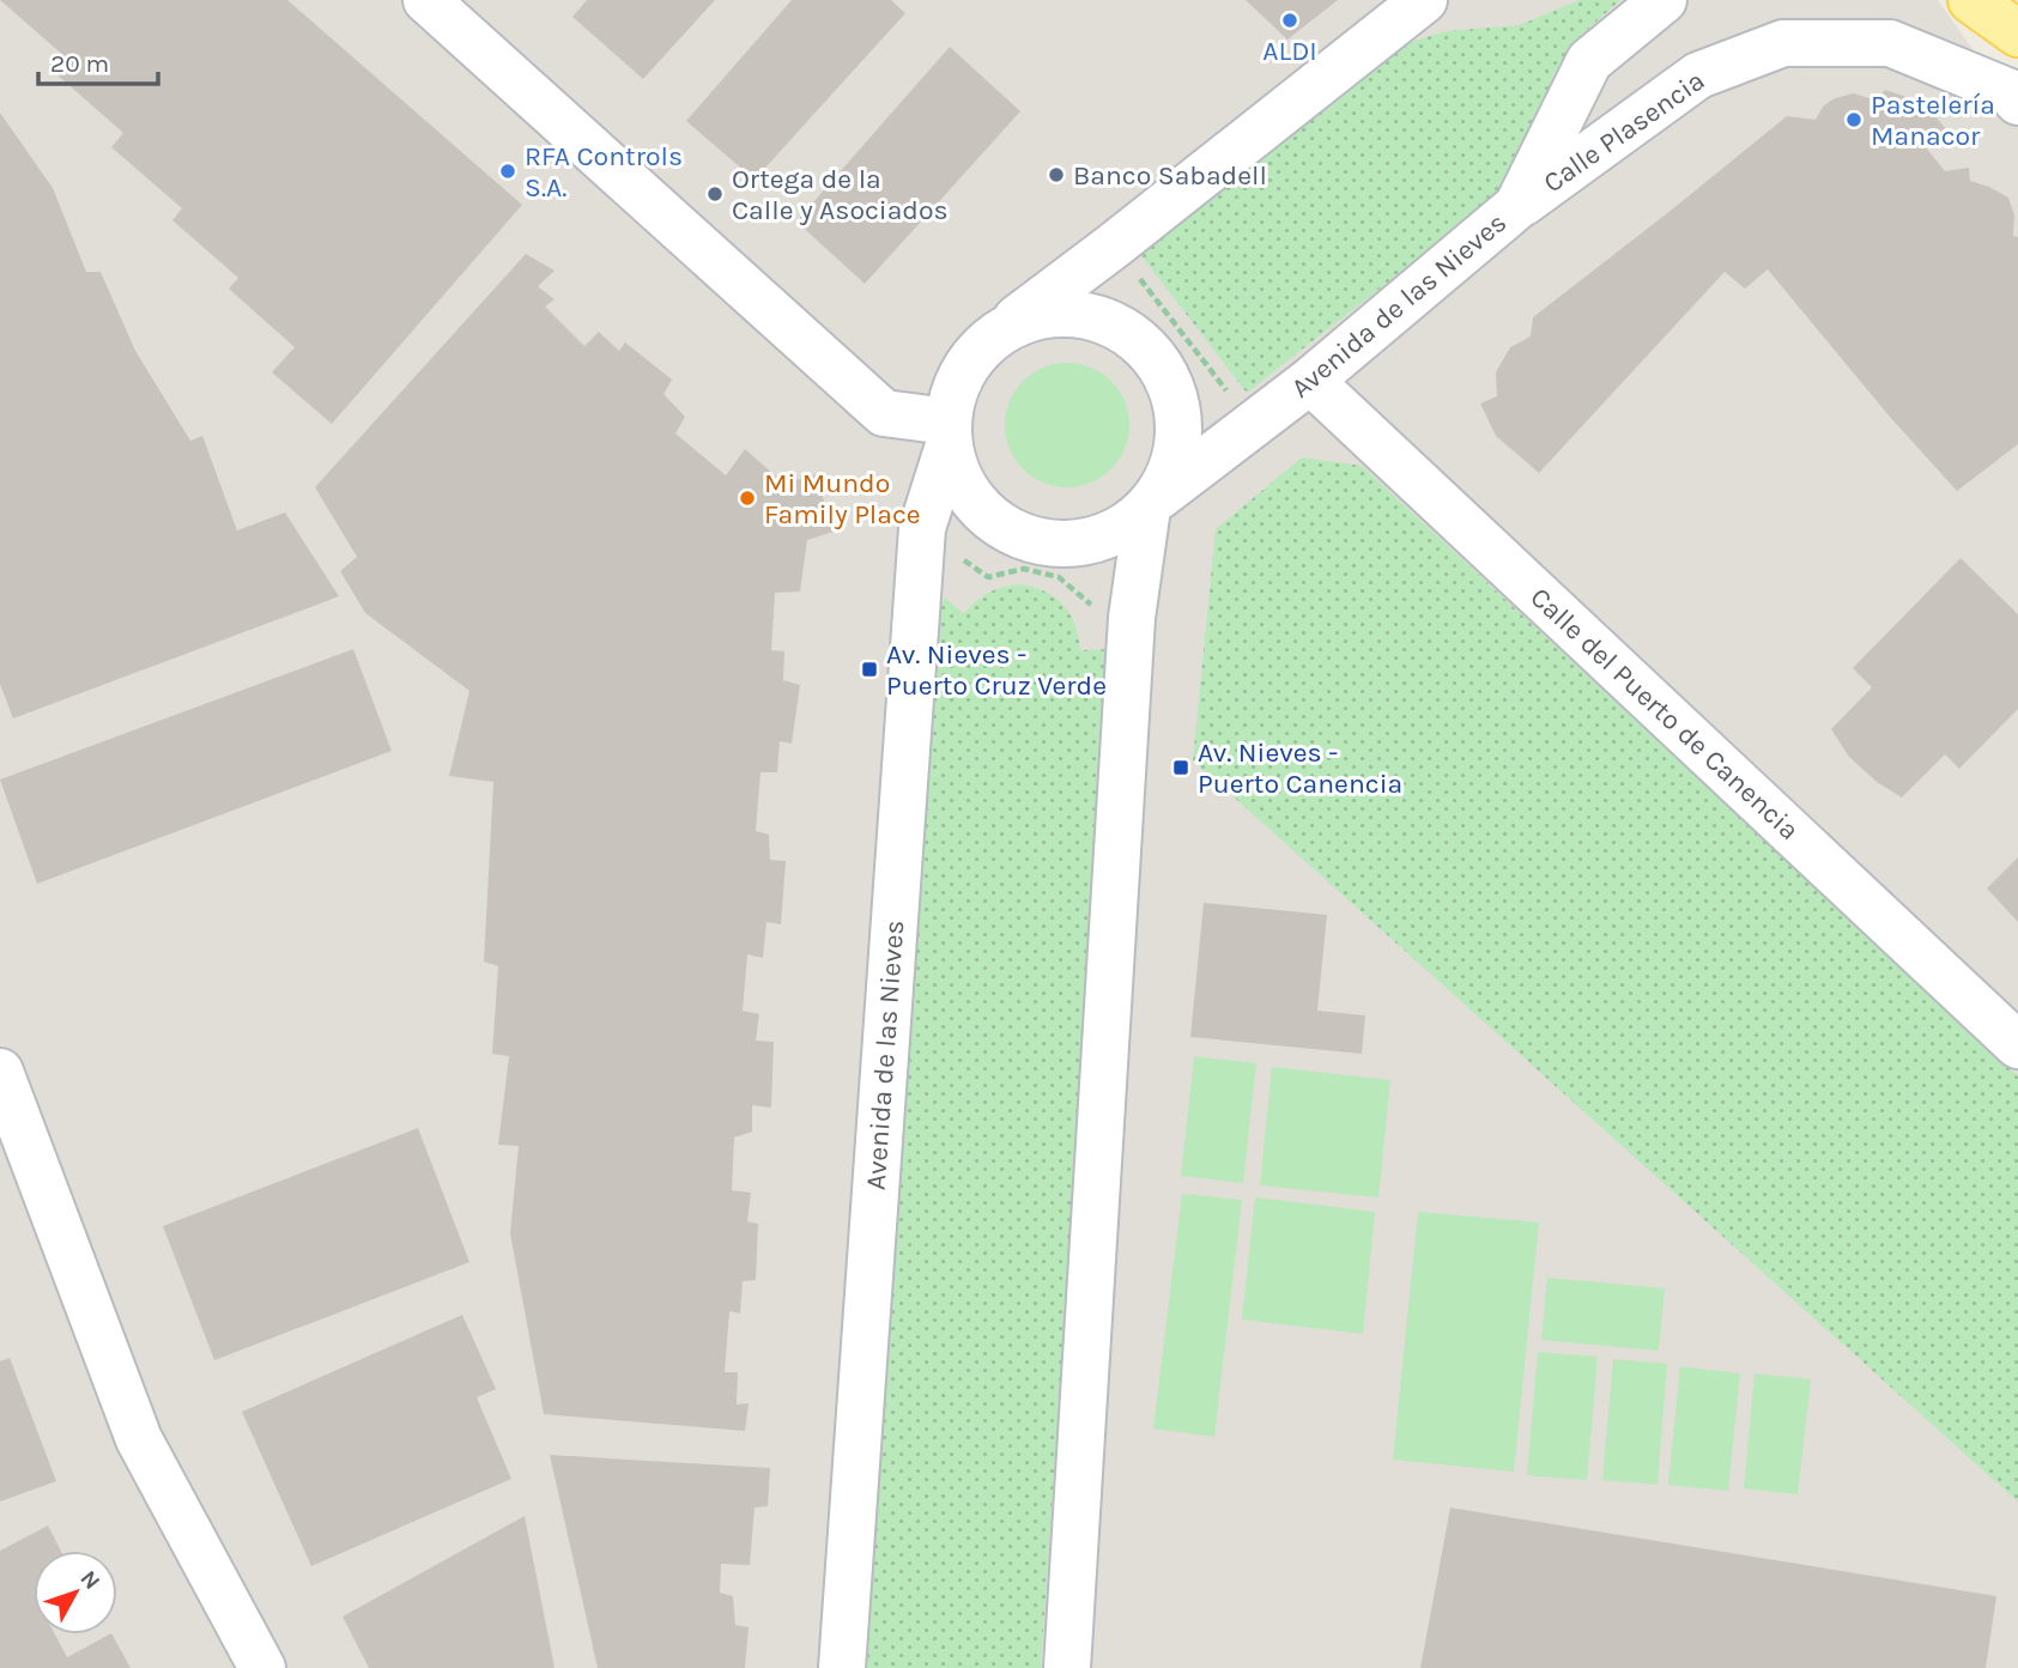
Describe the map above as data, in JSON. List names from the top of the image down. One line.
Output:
{"streets":{"street":["Calle Plasencia","Avenida de las Nieves","Calle del Puerto de Canencia"]},"crossings":[["Calle Plasencia","Avenida de las Nieves"],["Avenida de las Nieves","Calle del Puerto de Canencia"]],"places":{"other":["ALDI","Pastelería Manacor","RFA Controls S.A.","Banco Sabadell","Ortega de la Calle y Asociados","Mi Mundo Family Place"],"transit":["Av. Nieves - Puerto Cruz Verde","Av. Nieves - Puerto Canencia"]},"scale_bar":"20 m","north":"top right"}
